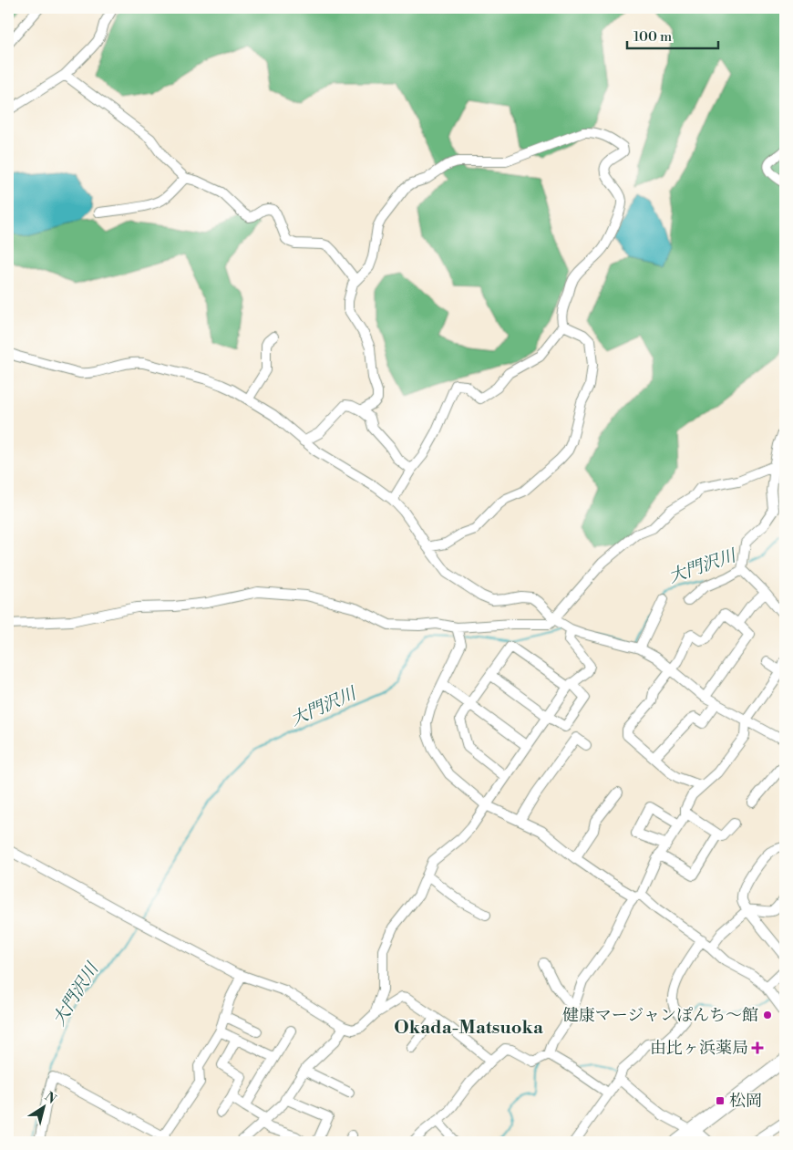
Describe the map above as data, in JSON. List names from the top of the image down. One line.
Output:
{"districts":["Okada-Matsuoka"],"water":["大門沢川"],"places":{"other":["健康マージャンぽんち～館"],"health":["由比ヶ浜薬局"],"transit":["松岡"]},"scale_bar":"100 m","north":"top right"}
